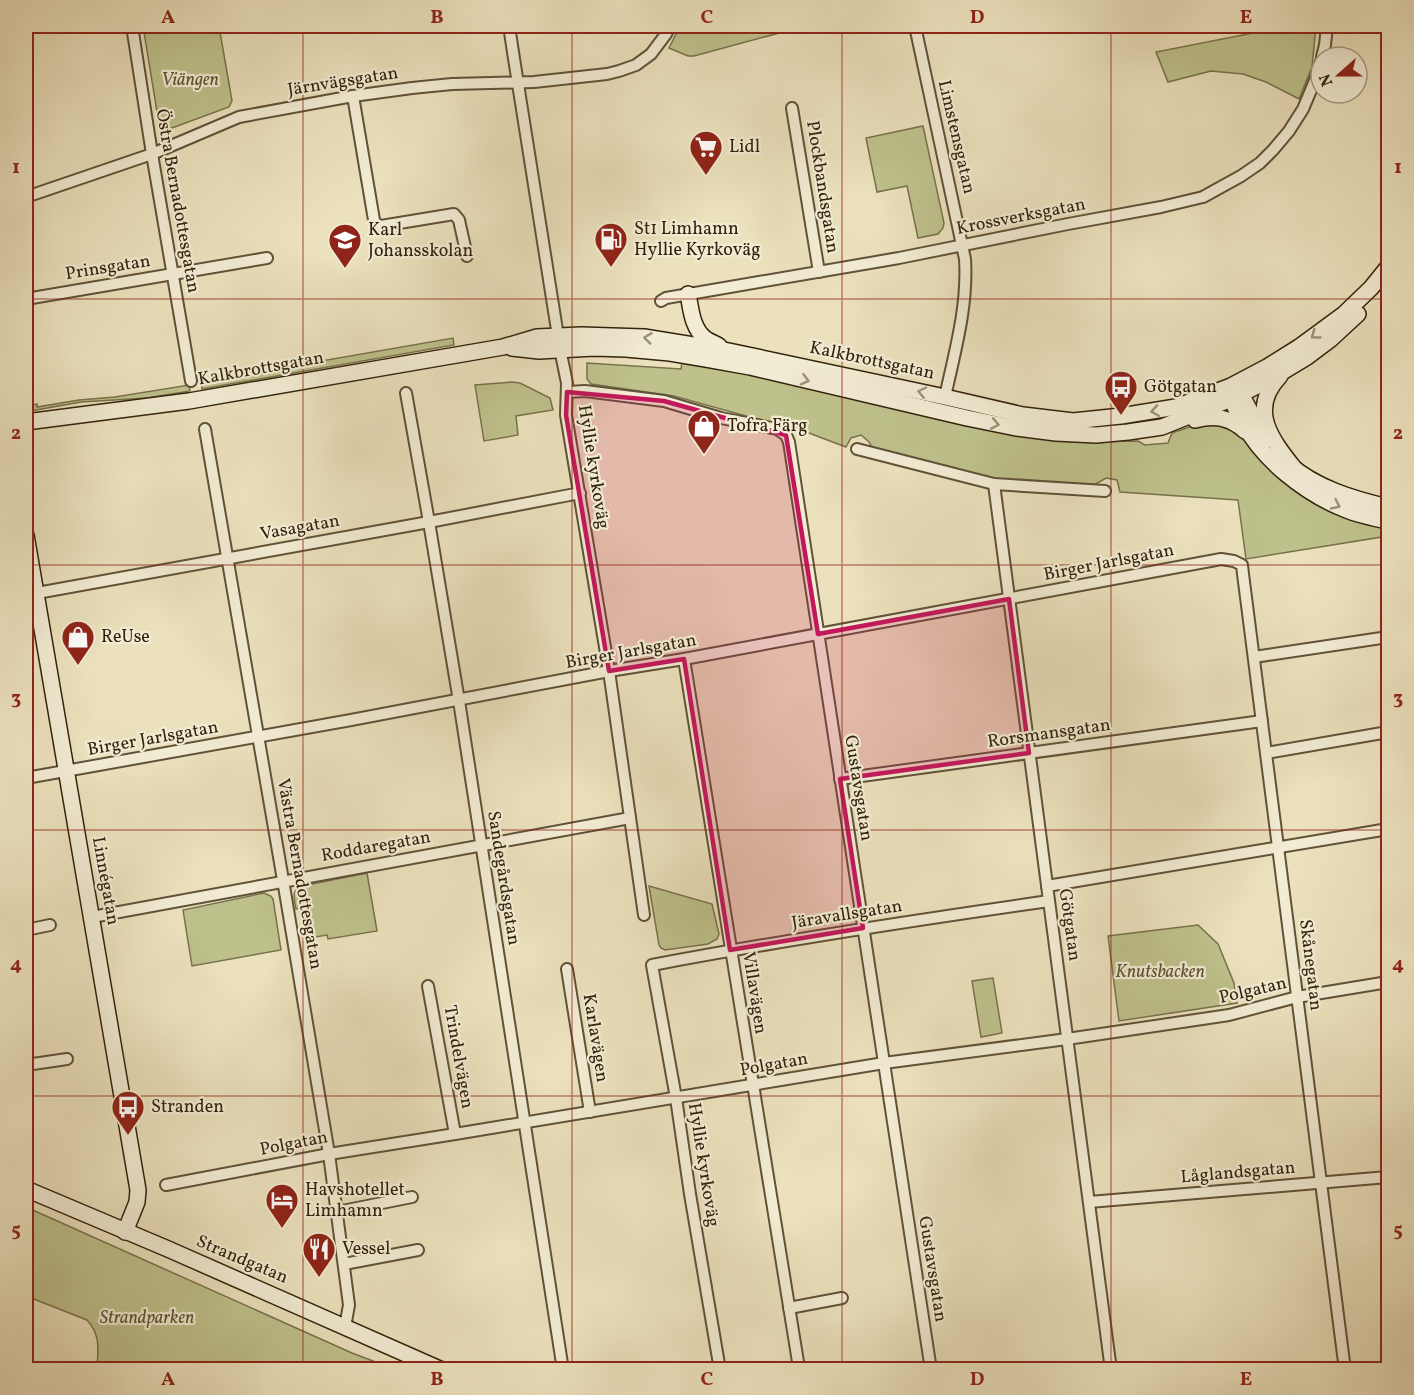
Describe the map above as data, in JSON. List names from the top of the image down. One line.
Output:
{"streets":{"main road":["Kalkbrottsgatan","Linnégatan","Strandgatan"],"street":["Järnvägsgatan","Limstensgatan","Plockbandsgatan","Östra Bernadottesgatan","Krossverksgatan","Prinsgatan","Hyllie kyrkoväg","Vasagatan","Birger Jarlsgatan","Rorsmansgatan","Gustavsgatan","Roddaregatan","Västra Bernadottesgatan","Sandegårdsgatan","Järavallsgatan","Götgatan","Skånegatan","Polgatan","Villavägen","Karlavägen","Trindelvägen","Låglandsgatan"]},"crossings":[["Järnvägsgatan","Östra Bernadottesgatan"],["Järnvägsgatan","Hyllie kyrkoväg"],["Limstensgatan","Krossverksgatan"],["Limstensgatan","Kalkbrottsgatan"],["Plockbandsgatan","Krossverksgatan"],["Östra Bernadottesgatan","Prinsgatan"],["Kalkbrottsgatan","Hyllie kyrkoväg"],["Hyllie kyrkoväg","Vasagatan"],["Hyllie kyrkoväg","Birger Jarlsgatan"],["Hyllie kyrkoväg","Gustavsgatan"],["Hyllie kyrkoväg","Roddaregatan"],["Hyllie kyrkoväg","Järavallsgatan"],["Hyllie kyrkoväg","Polgatan"],["Vasagatan","Västra Bernadottesgatan"],["Vasagatan","Sandegårdsgatan"],["Vasagatan","Linnégatan"],["Birger Jarlsgatan","Gustavsgatan"],["Birger Jarlsgatan","Västra Bernadottesgatan"],["Birger Jarlsgatan","Sandegårdsgatan"],["Birger Jarlsgatan","Linnégatan"],["Birger Jarlsgatan","Götgatan"],["Birger Jarlsgatan","Skånegatan"],["Birger Jarlsgatan","Villavägen"],["Rorsmansgatan","Gustavsgatan"],["Rorsmansgatan","Götgatan"],["Rorsmansgatan","Skånegatan"],["Gustavsgatan","Järavallsgatan"],["Gustavsgatan","Polgatan"],["Roddaregatan","Västra Bernadottesgatan"],["Roddaregatan","Sandegårdsgatan"],["Roddaregatan","Linnégatan"],["Västra Bernadottesgatan","Polgatan"],["Västra Bernadottesgatan","Strandgatan"],["Sandegårdsgatan","Polgatan"],["Linnégatan","Strandgatan"],["Järavallsgatan","Götgatan"],["Järavallsgatan","Villavägen"],["Götgatan","Polgatan"],["Götgatan","Låglandsgatan"],["Skånegatan","Polgatan"],["Skånegatan","Låglandsgatan"],["Polgatan","Villavägen"],["Polgatan","Karlavägen"],["Polgatan","Trindelvägen"]],"parks":["Viängen","Knutsbacken","Strandparken"],"places":{"supermarket":["Lidl"],"fuel station":["St1 Limhamn Hyllie Kyrkoväg"],"school or university":["Karl Johansskolan"],"bus stop":["Götgatan","Stranden"],"shop":["Tofra Färg","ReUse"],"hotel":["Havshotellet Limhamn"],"restaurant":["Vessel"]},"north":"left","grid":{"columns":["A","B","C","D","E"],"rows":["1","2","3","4","5"]}}
